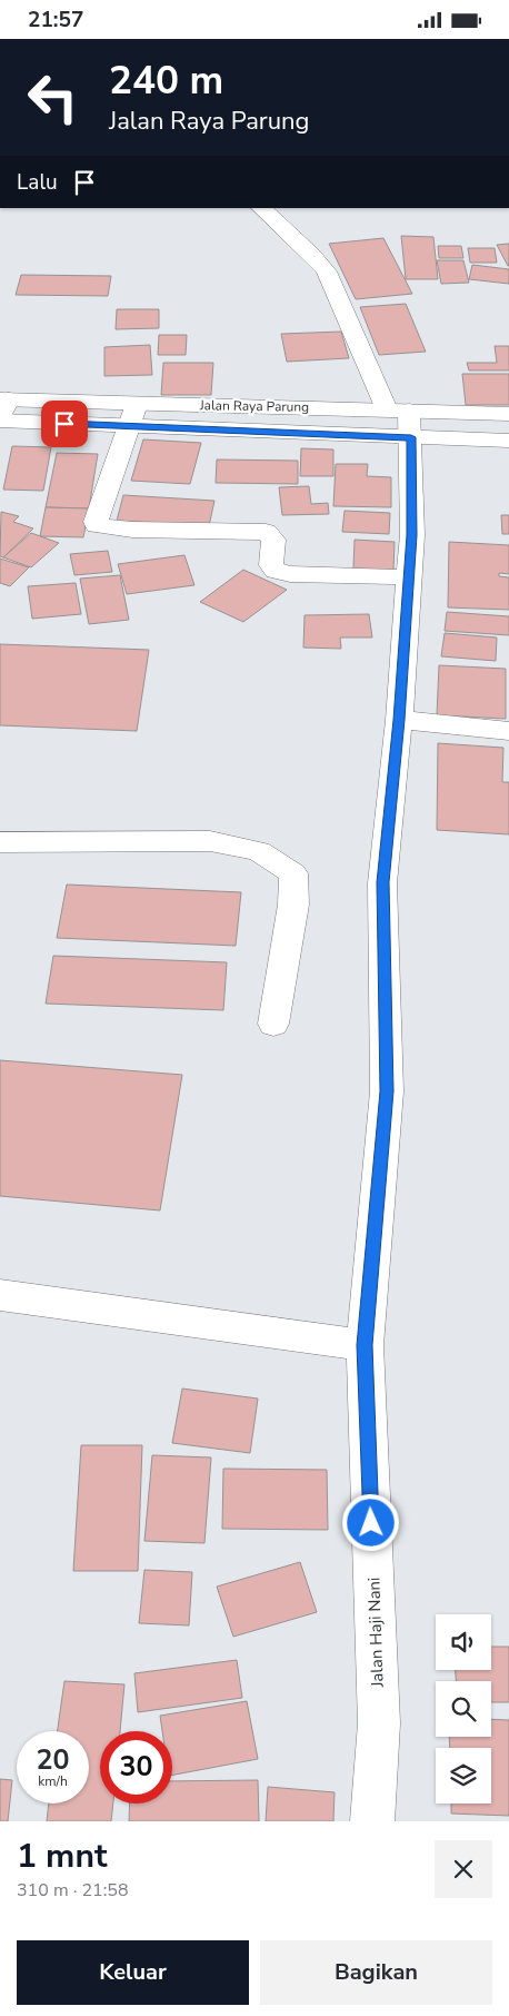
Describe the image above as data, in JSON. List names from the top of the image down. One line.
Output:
{"streets":{"main road":["Jalan Raya Parung","Jalan Haji Nani"]},"crossings":[["Jalan Raya Parung","Jalan Haji Nani"]],"page":{"status":"21:57","turn":["240 m","Jalan Raya Parung"],"then":"Lalu","speed":"20 km/h","limit":"30","heading":["1 mnt","310 m · 21:58"],"buttons":["Keluar","Bagikan"]}}
